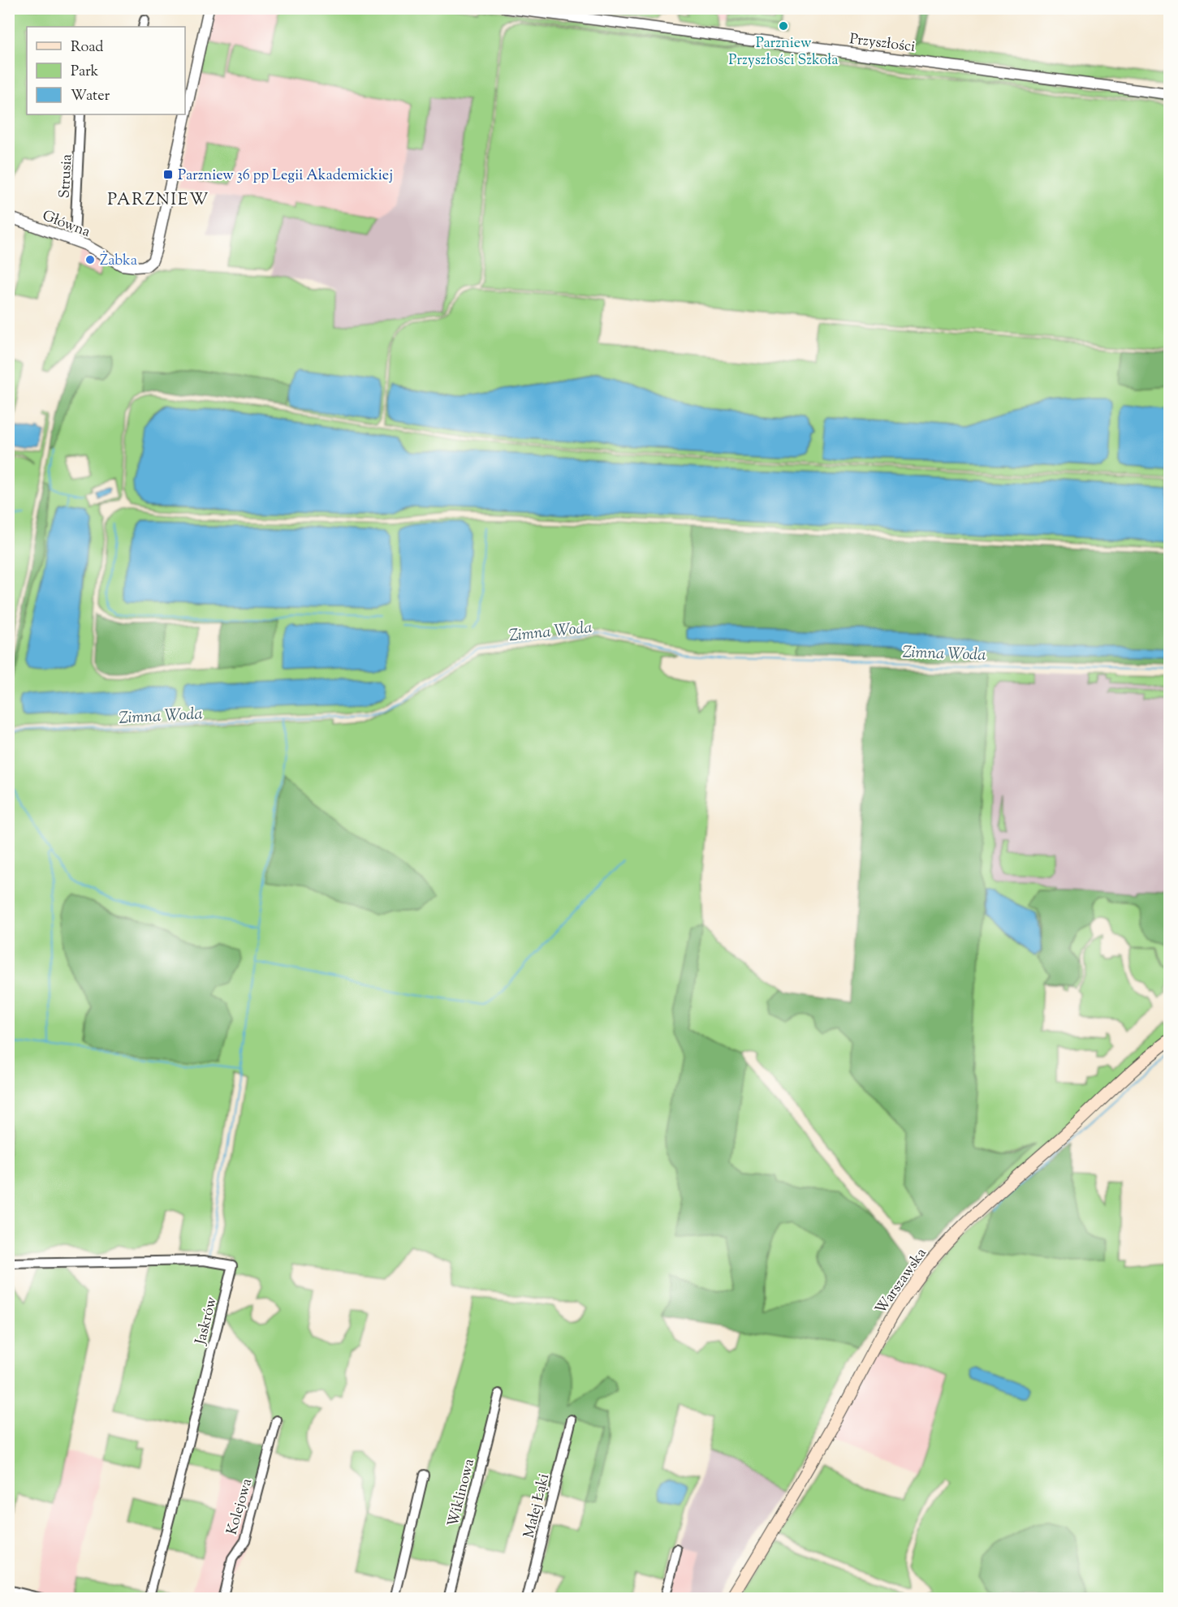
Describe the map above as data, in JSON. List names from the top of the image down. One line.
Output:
{"streets":{"main road":["Warszawska"],"street":["Przyszłości","Strusia","Główna","Jaskrów","Wiklinowa","Małej Łąki","Kolejowa"]},"crossings":[["Strusia","Główna"]],"districts":["PARZNIEW"],"water":["Zimna Woda"],"places":{"other":["Parzniew Przyszłości Szkoła","Żabka"],"transit":["Parzniew 36 pp Legii Akademickiej"]},"legend":["Road","Park","Water"]}
